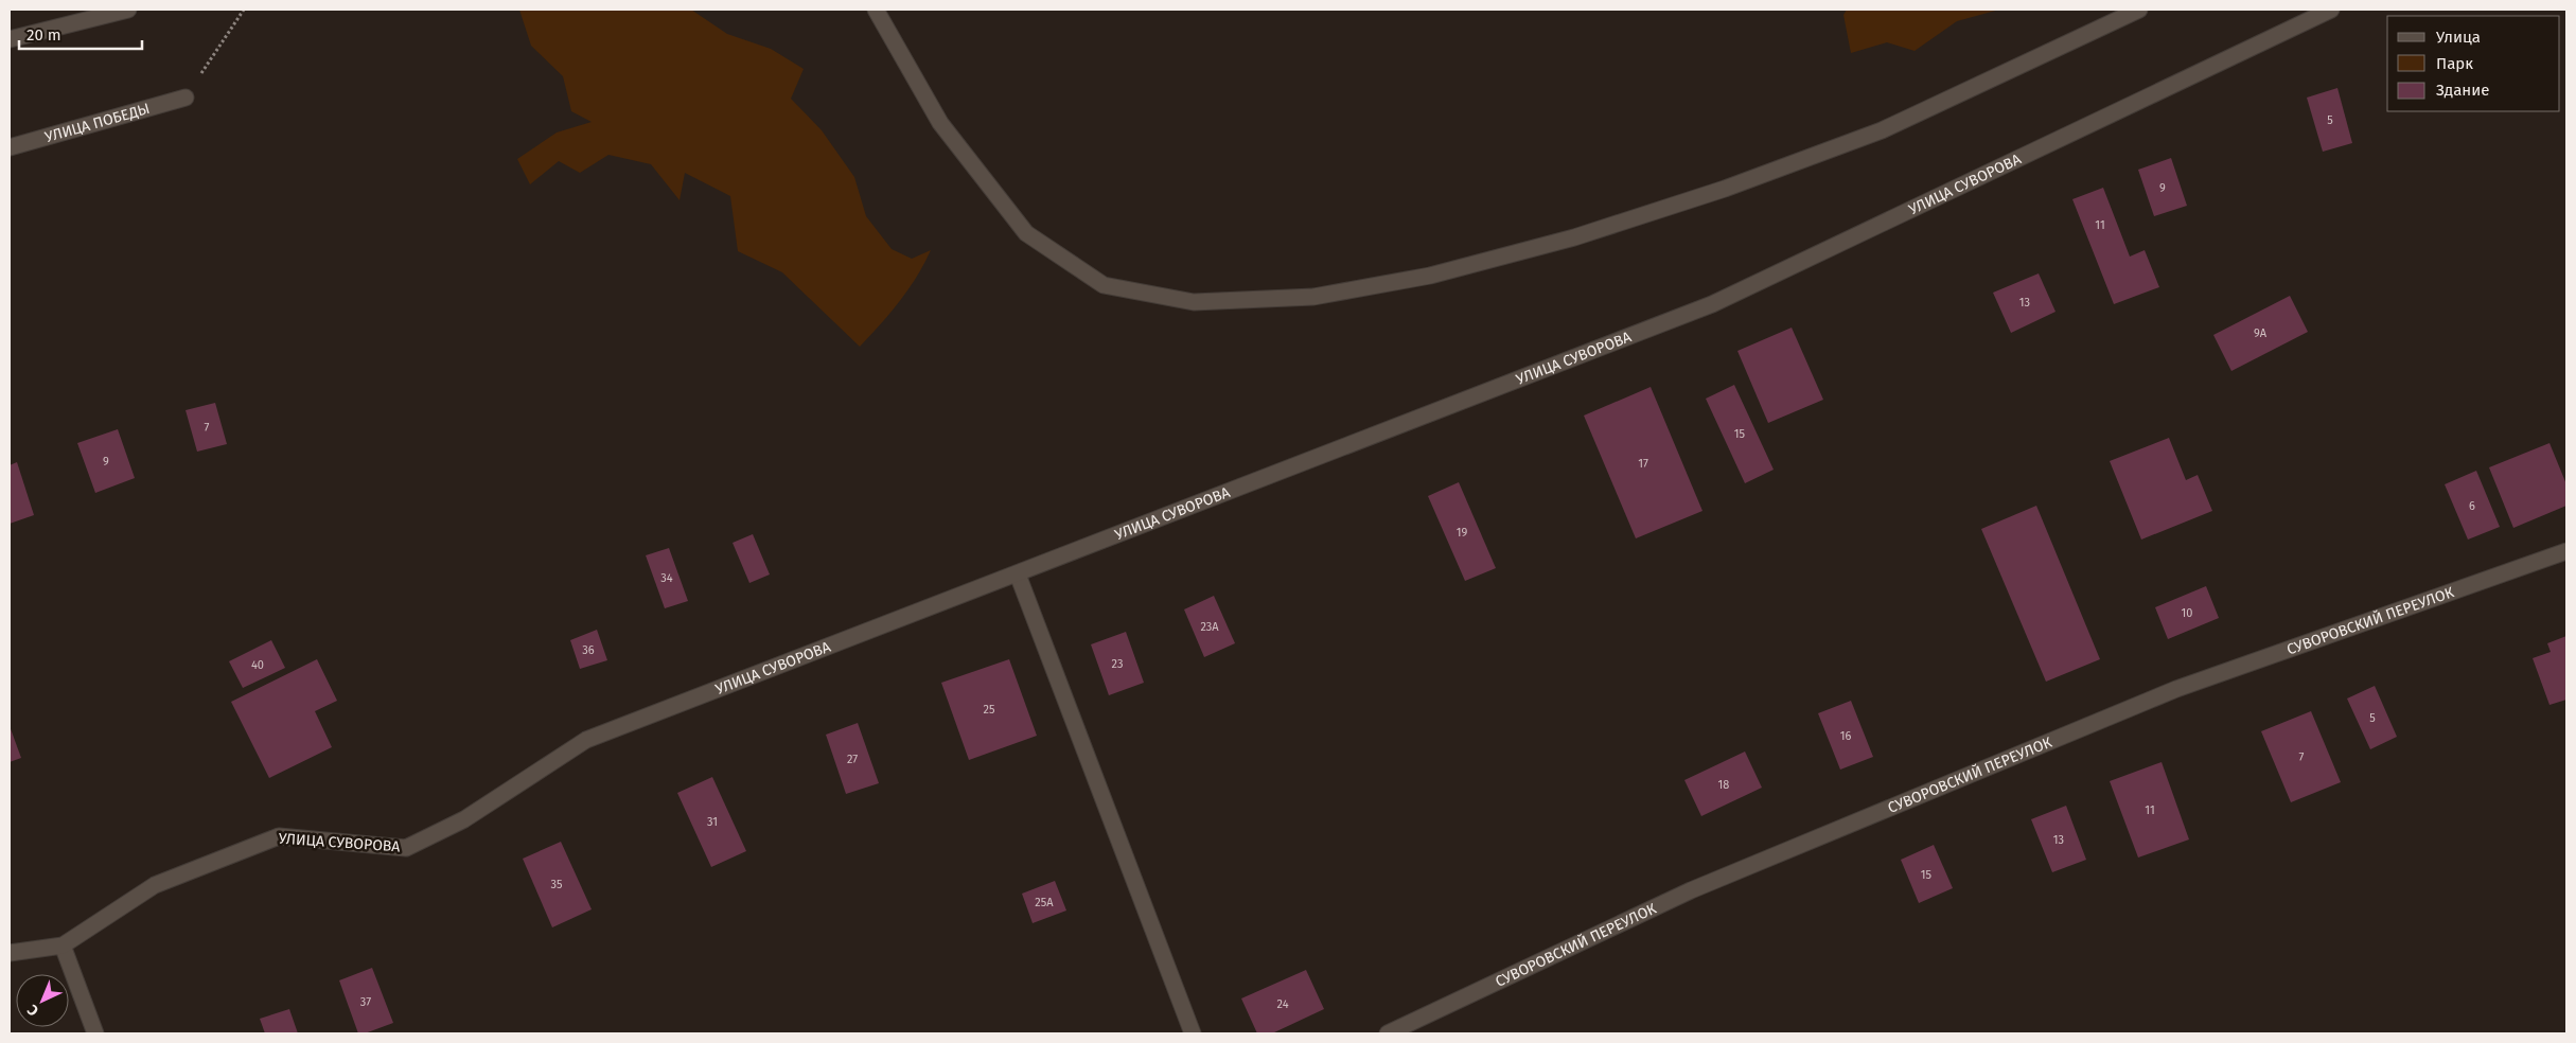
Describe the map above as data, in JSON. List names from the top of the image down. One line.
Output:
{"streets":{"street":["УЛИЦА ПОБЕДЫ","УЛИЦА СУВОРОВА","СУВОРОВСКИЙ ПЕРЕУЛОК"]},"house_numbers":["5","9","11","13","9А","7","15","9","17","6","19","34","10","23А","36","23","40","25","5","16","7","27","18","11","31","13","15","35","25А","37","24"],"legend":["Улица","Парк","Здание"],"scale_bar":"20 m","north":"bottom left"}
